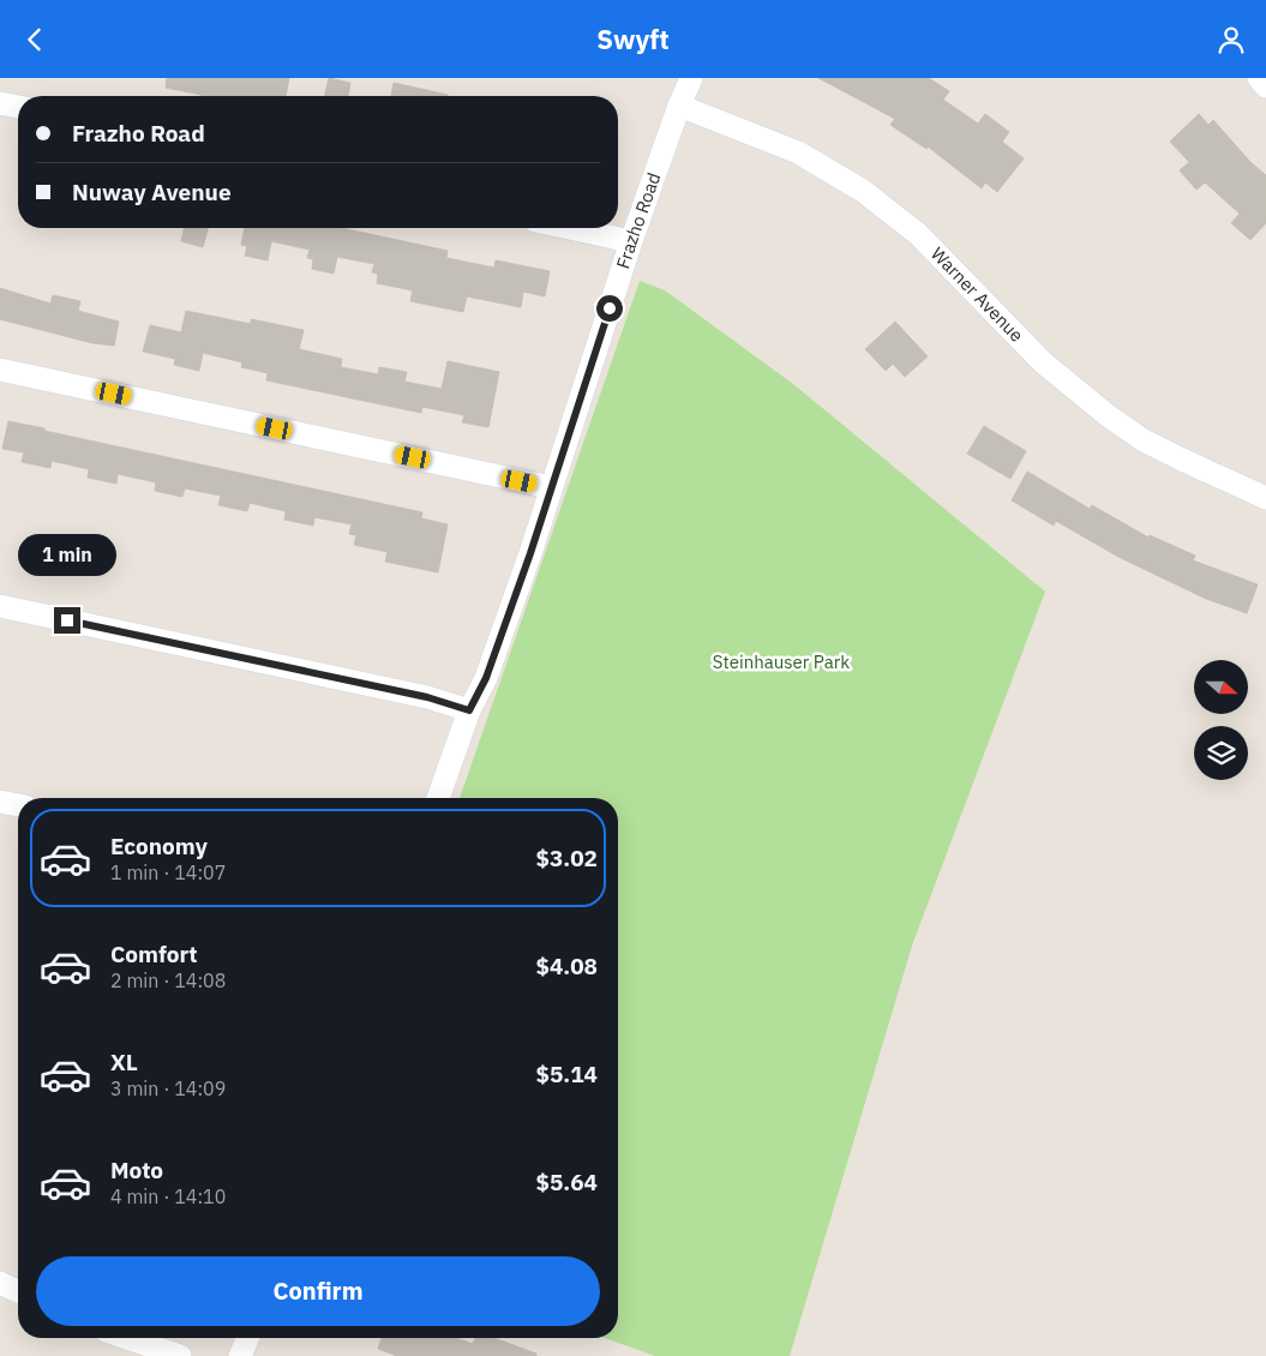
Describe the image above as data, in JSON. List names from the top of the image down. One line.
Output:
{"streets":{"street":["Frazho Road","Warner Avenue"]},"crossings":[["Frazho Road","Warner Avenue"]],"parks":["Steinhauser Park"],"north":"right","page":{"header":"Swyft","banner":["Frazho Road","Nuway Avenue"],"bubble":"1 min","list":[{"name":"Economy","note":"1 min · 14:07","value":"$3.02"},{"name":"Comfort","note":"2 min · 14:08","value":"$4.08"},{"name":"XL","note":"3 min · 14:09","value":"$5.14"},{"name":"Moto","note":"4 min · 14:10","value":"$5.64"}],"buttons":"Confirm"}}
